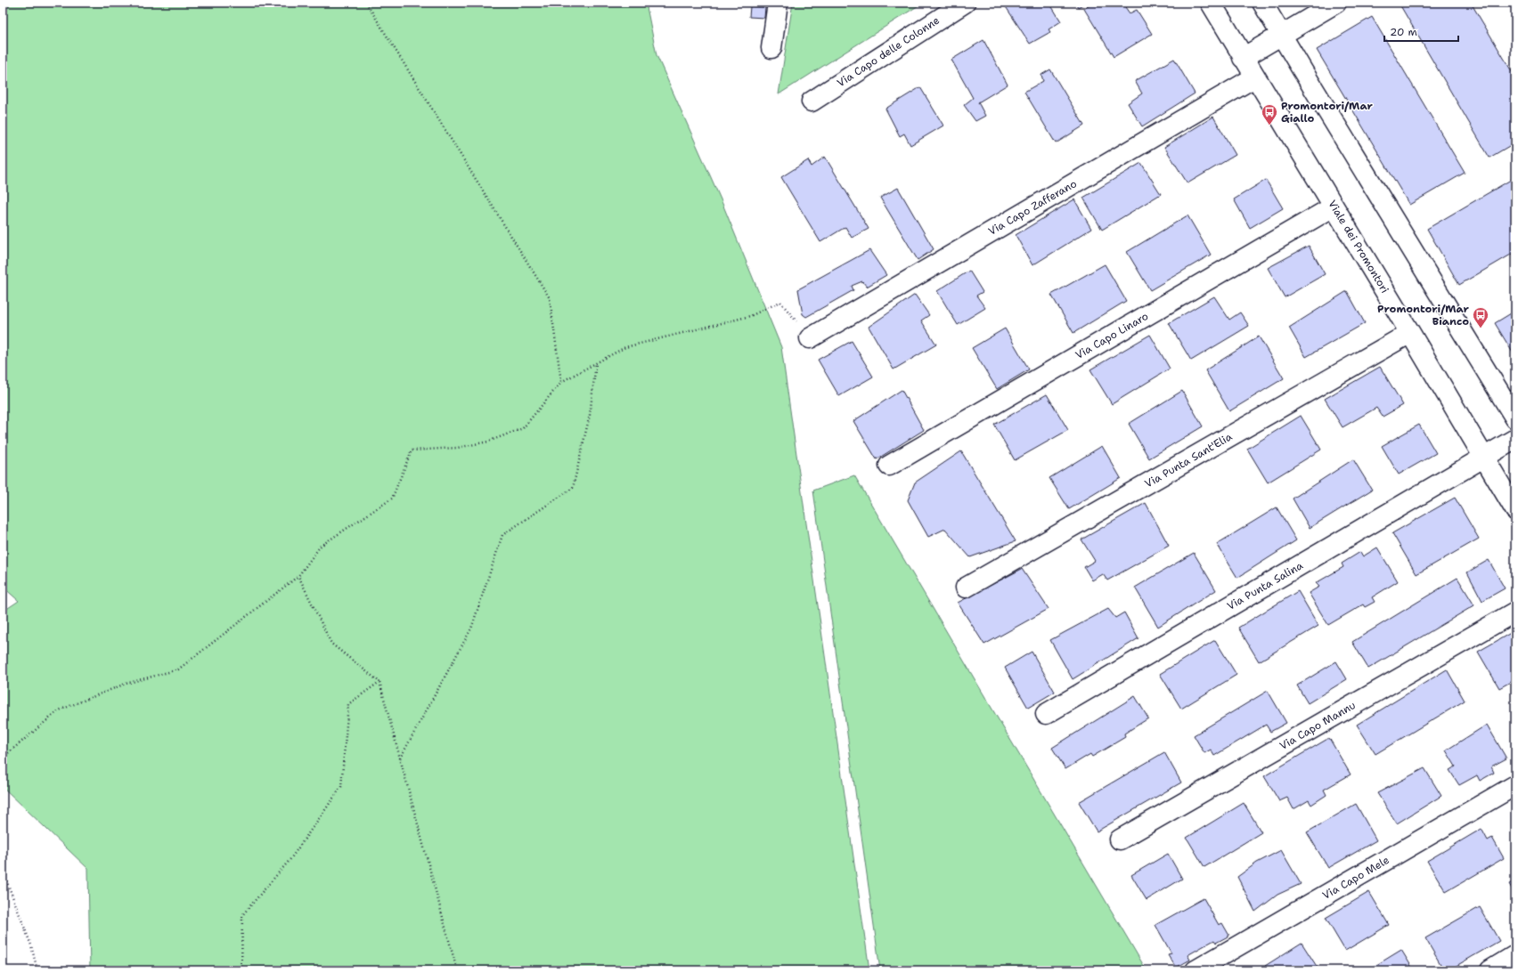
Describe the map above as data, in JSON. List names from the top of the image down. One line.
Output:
{"streets":{"street":["Via Capo delle Colonne","Via Capo Zafferano","Viale dei Promontori","Via Capo Linaro","Via Punta Sant'Elia","Via Punta Salina","Via Capo Mannu","Via Capo Mele"]},"crossings":[["Via Capo Zafferano","Viale dei Promontori"],["Viale dei Promontori","Via Capo Linaro"],["Viale dei Promontori","Via Punta Sant'Elia"],["Viale dei Promontori","Via Punta Salina"]],"places":{"bus stop":["Promontori/Mar Giallo","Promontori/Mar Bianco"]},"scale_bar":"20 m"}
